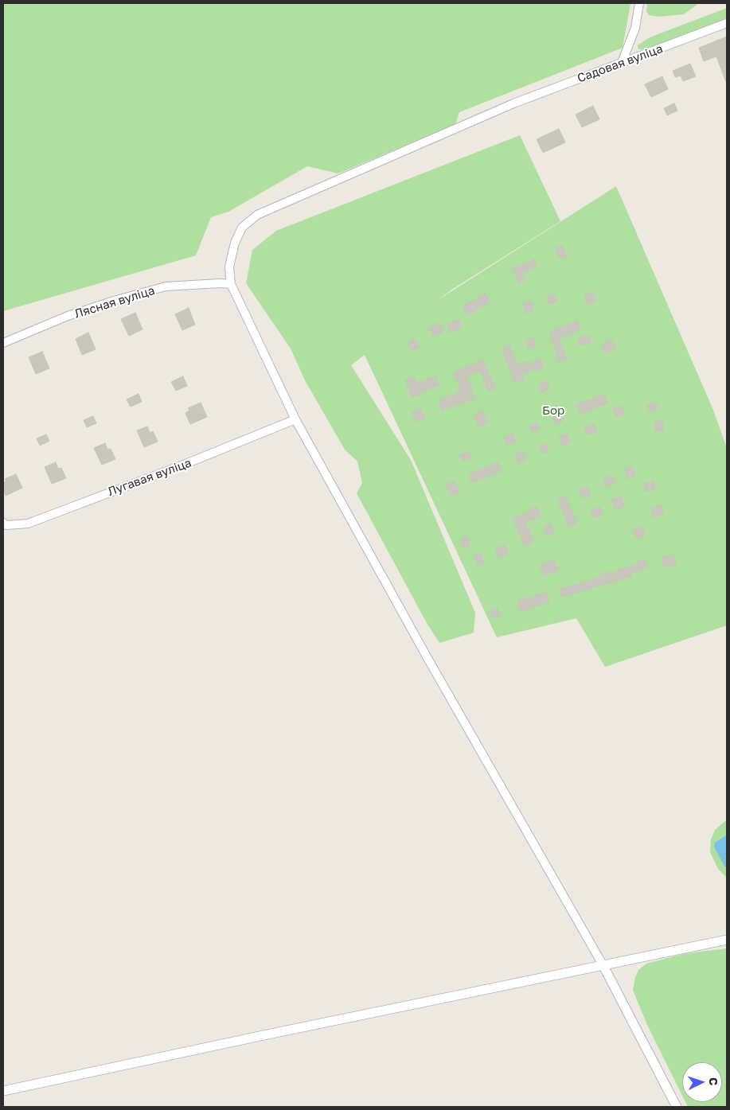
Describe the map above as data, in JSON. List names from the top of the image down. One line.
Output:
{"streets":{"street":["Садовая вуліца","Лясная вуліца","Лугавая вуліца"]},"crossings":[["Садовая вуліца","Лясная вуліца"]],"parks":["Бор"],"north":"right"}
